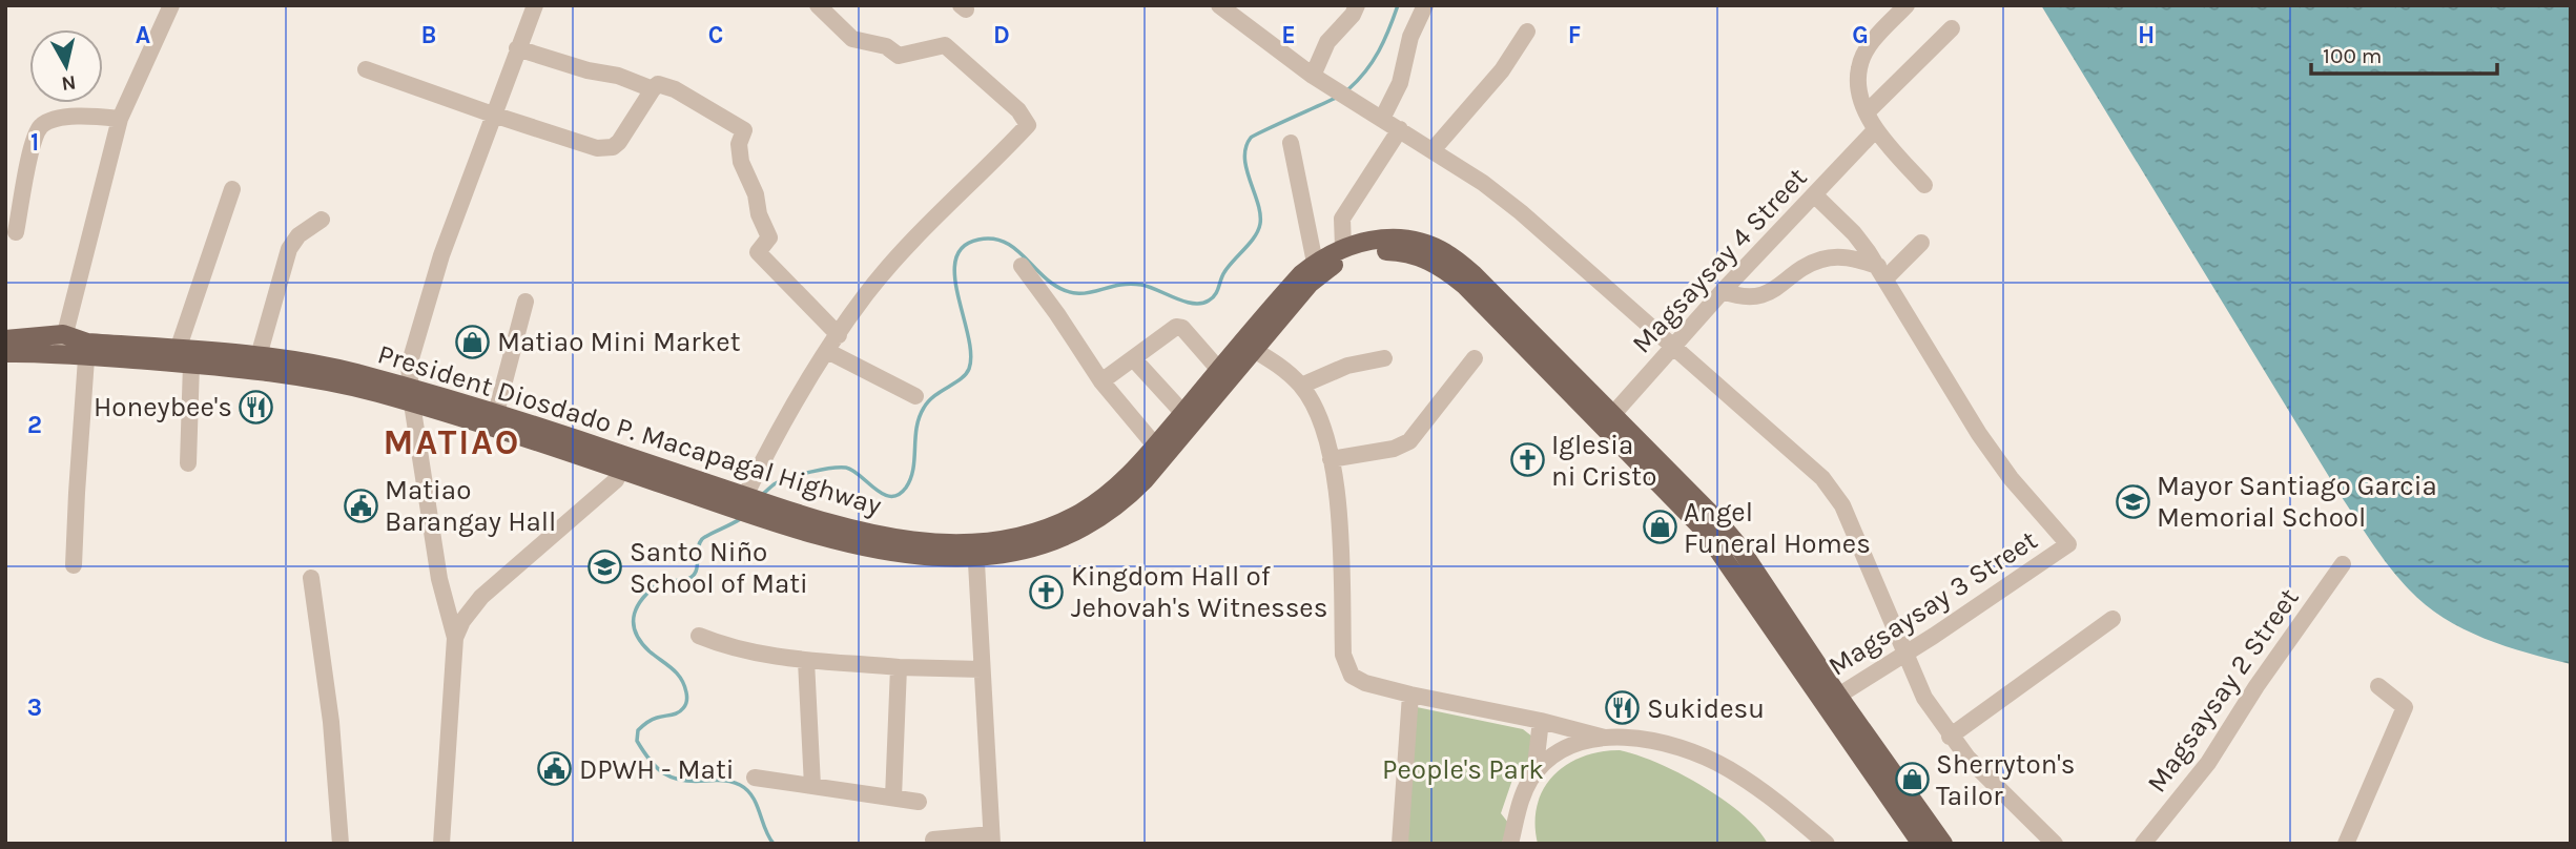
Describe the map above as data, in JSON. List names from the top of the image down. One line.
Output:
{"streets":{"main road":["President Diosdado P. Macapagal Highway"],"street":["Magsaysay 4 Street","Magsaysay 3 Street","Magsaysay 2 Street"]},"crossings":[["Magsaysay 4 Street","President Diosdado P. Macapagal Highway"],["President Diosdado P. Macapagal Highway","Magsaysay 3 Street"]],"districts":["MATIAO"],"parks":["People's Park"],"places":{"shop":["Matiao Mini Market","Angel Funeral Homes","Sherryton's Tailor"],"restaurant":["Honeybee's","Sukidesu"],"church":["Iglesia ni Cristo","Kingdom Hall of Jehovah's Witnesses"],"school or university":["Mayor Santiago Garcia Memorial School","Santo Niño School of Mati"],"public building":["Matiao Barangay Hall","DPWH - Mati"]},"scale_bar":"100 m","north":"bottom","grid":{"columns":["A","B","C","D","E","F","G","H"],"rows":["1","2","3"]}}
